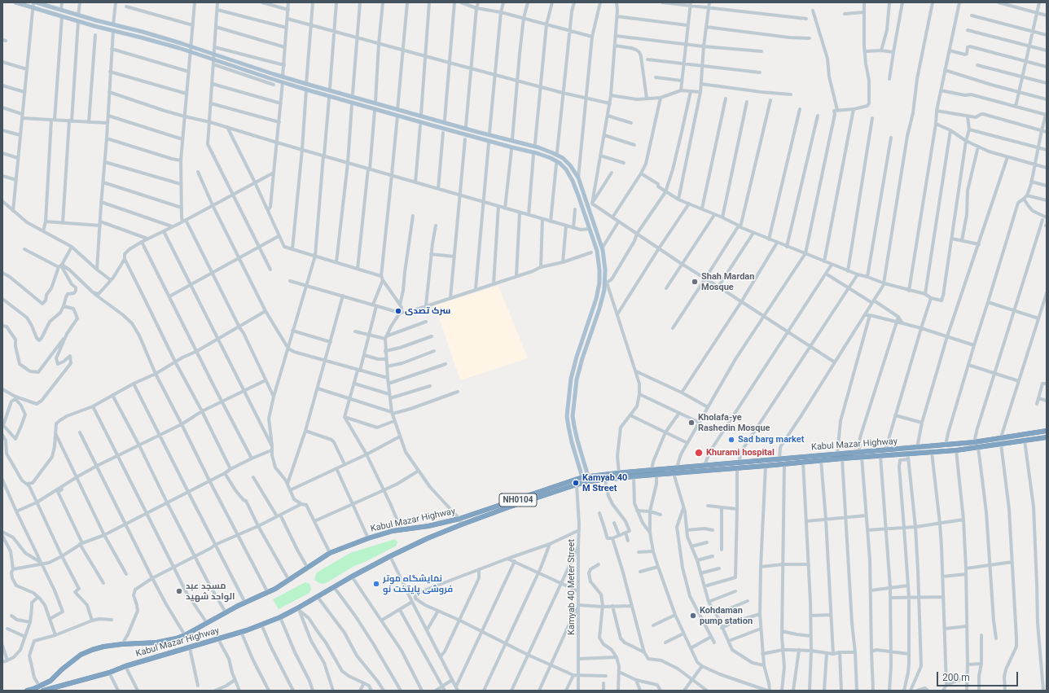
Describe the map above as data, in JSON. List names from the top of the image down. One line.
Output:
{"streets":{"highway":["Kabul Mazar Highway","NH0104"],"street":["Kamyab 40 Meter Street"]},"crossings":[["Kabul Mazar Highway","Kamyab 40 Meter Street"]],"places":["Shah Mardan Mosque","سرک تصدی","Kholafa-ye Rashedin Mosque","Sad barg market","Khurami hospital","Kamyab 40 M Street","نمایشگاه موتر فروشی پایتخت نو","مسجد عبد الواحد شهید","Kohdaman pump station"],"scale_bar":"200 m"}
